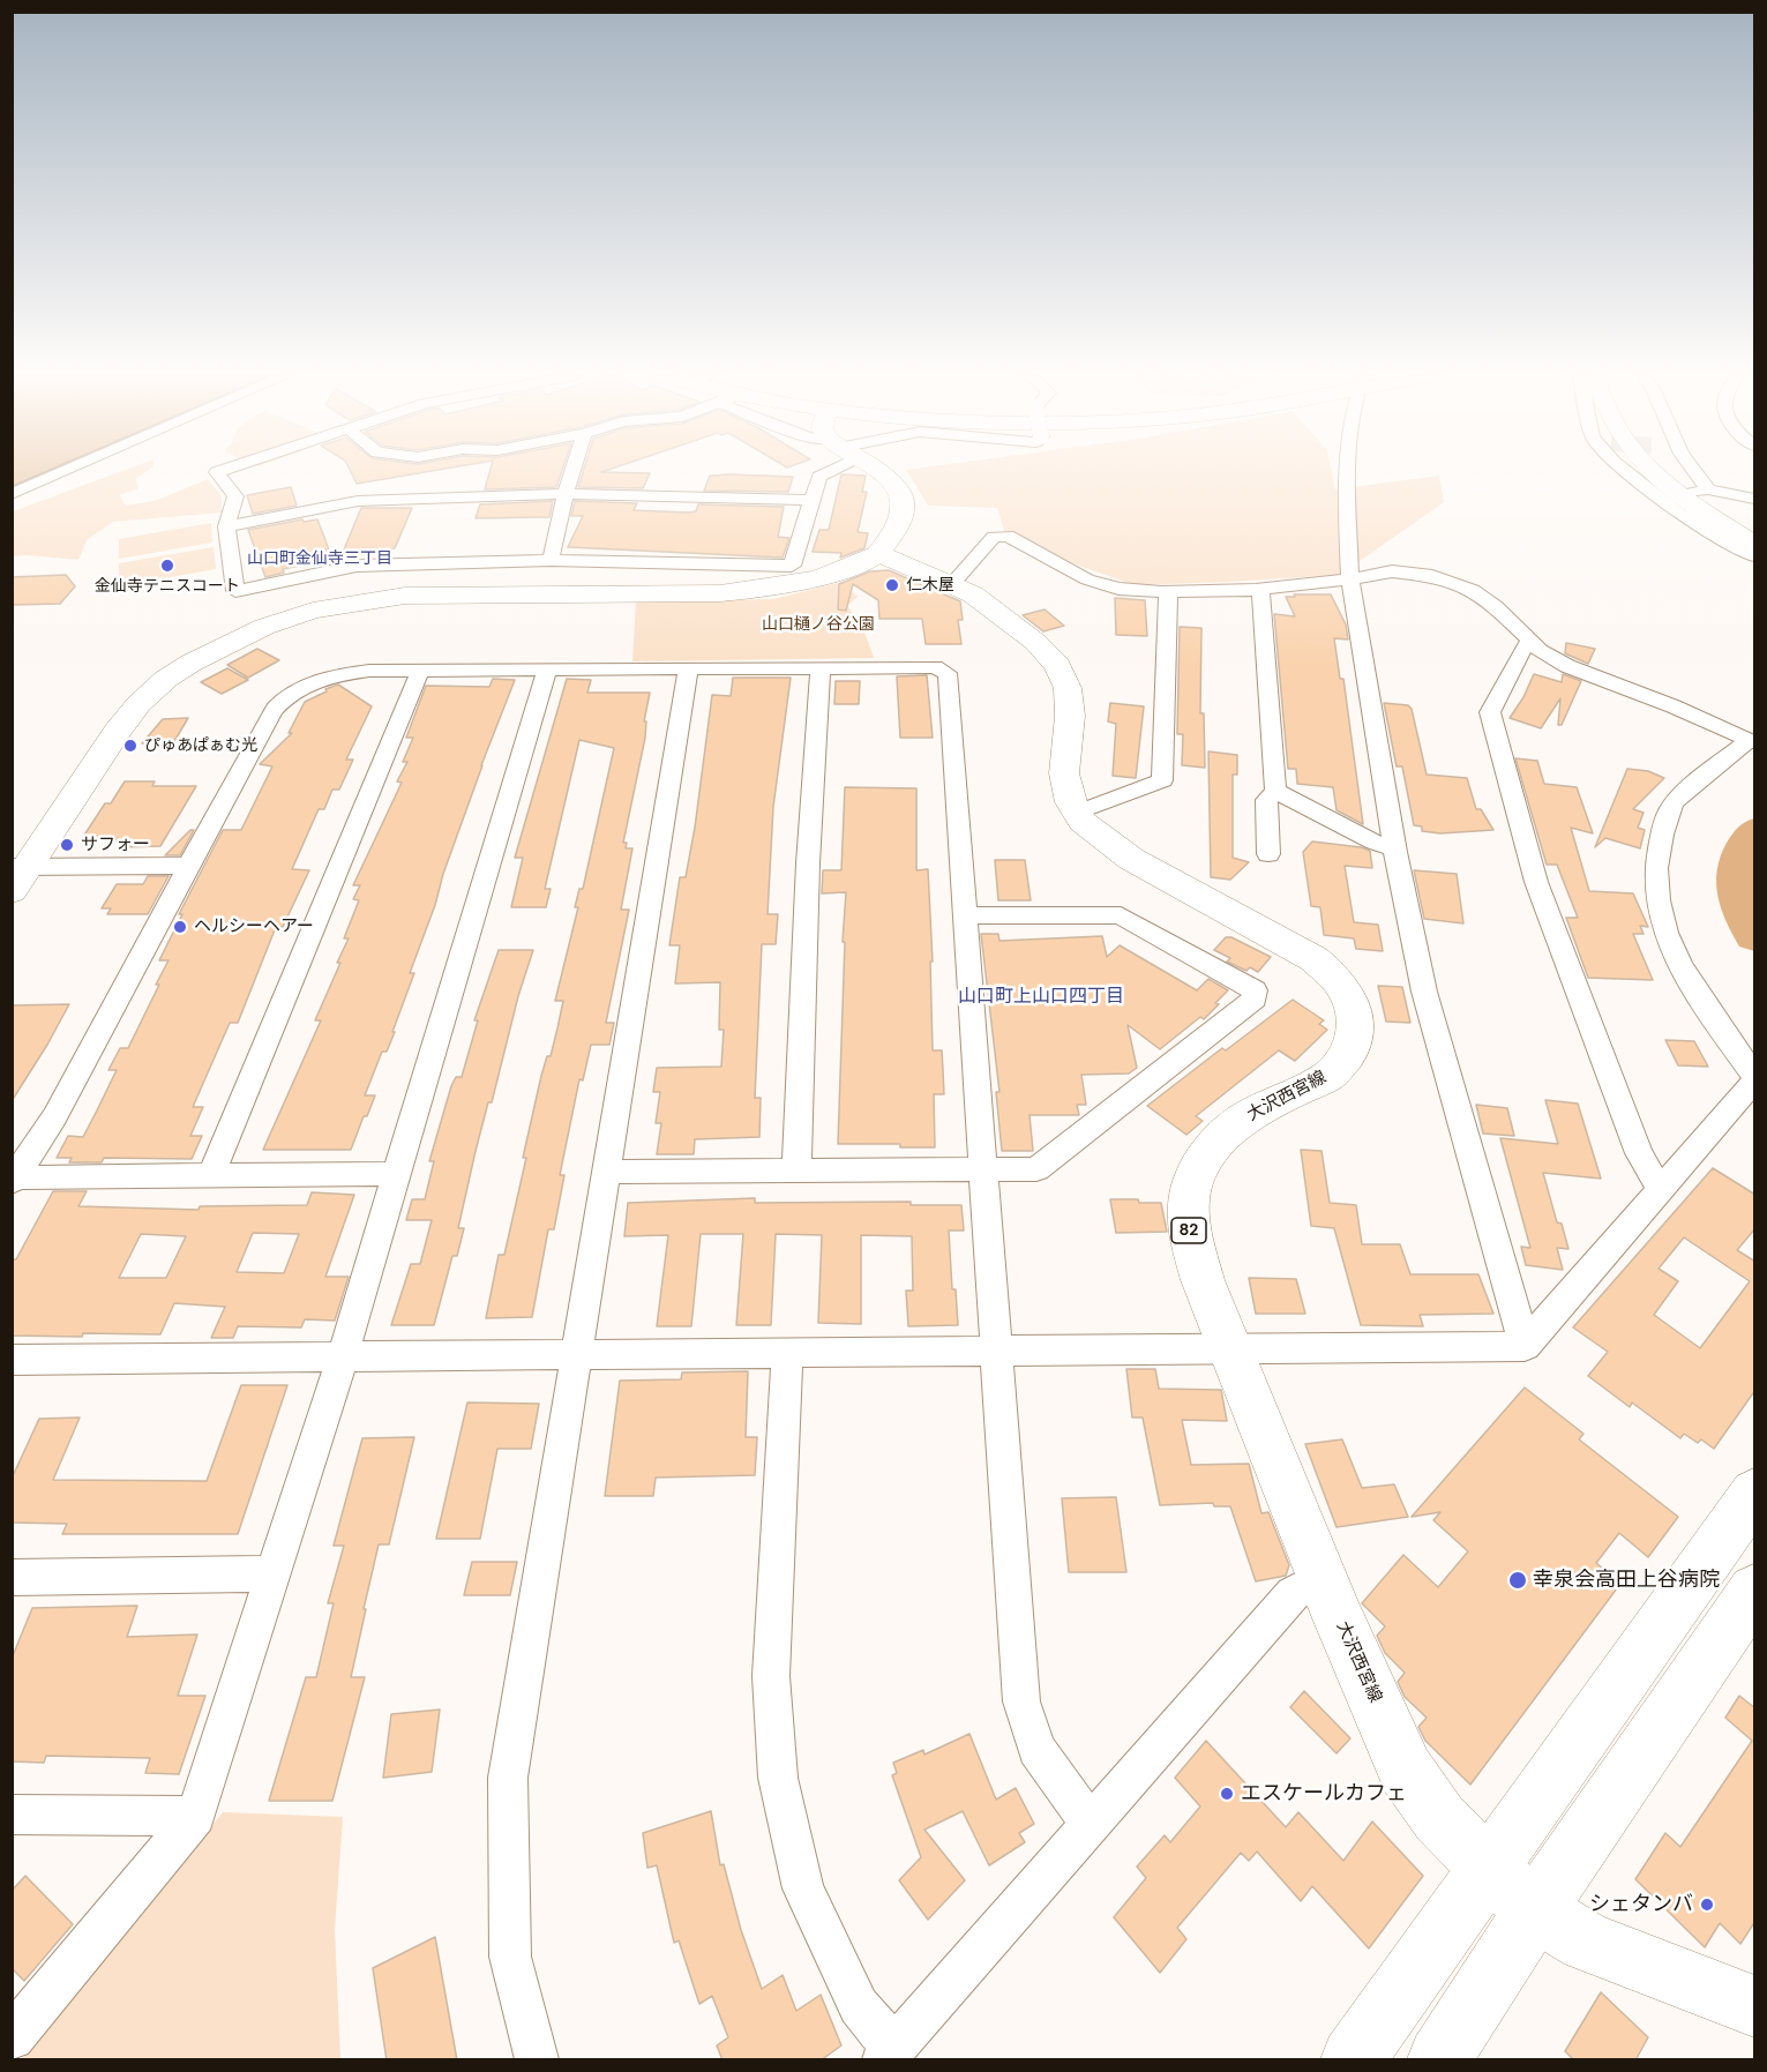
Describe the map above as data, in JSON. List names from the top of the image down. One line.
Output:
{"streets":{"main road":["大沢西宮線","82"]},"districts":["山口町金仙寺三丁目","山口町上山口四丁目"],"parks":["山口樋ノ谷公園"],"places":["金仙寺テニスコート","仁木屋","ぴゅあぱぁむ光","サフォー","ヘルシーヘアー","幸泉会高田上谷病院","エスケールカフェ","シェタンバ"]}
